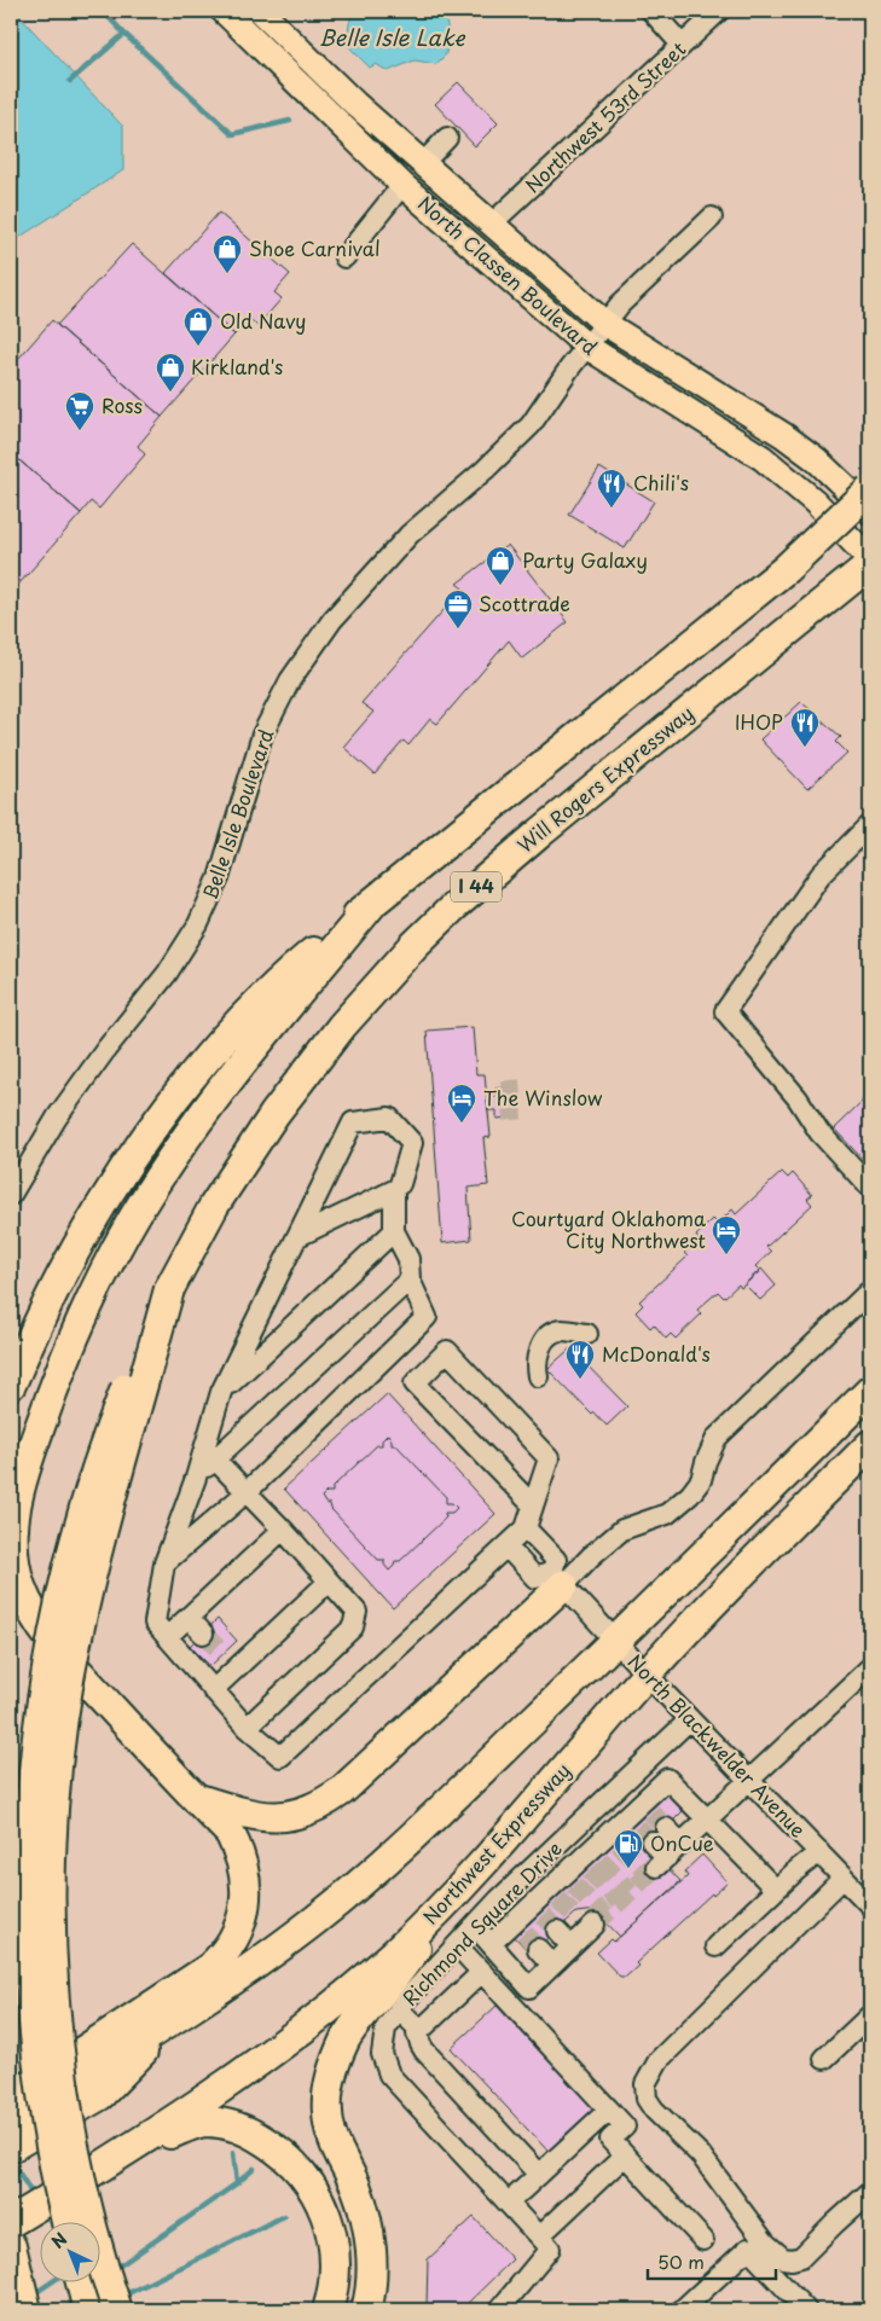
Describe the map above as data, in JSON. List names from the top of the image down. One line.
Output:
{"streets":{"highway":["Will Rogers Expressway","I 44","Northwest Expressway"],"main road":["North Classen Boulevard"],"street":["Northwest 53rd Street","Belle Isle Boulevard","North Blackwelder Avenue","Richmond Square Drive"]},"crossings":[["Northwest 53rd Street","North Classen Boulevard"],["North Classen Boulevard","Belle Isle Boulevard"],["North Blackwelder Avenue","Northwest Expressway"],["North Blackwelder Avenue","Richmond Square Drive"]],"water":["Belle Isle Lake"],"places":{"shop":["Shoe Carnival","Old Navy","Kirkland's","Party Galaxy"],"supermarket":["Ross"],"restaurant":["Chili's","IHOP","McDonald's"],"office":["Scottrade"],"hotel":["The Winslow","Courtyard Oklahoma City Northwest"],"fuel station":["OnCue"]},"scale_bar":"50 m","north":"top left"}
